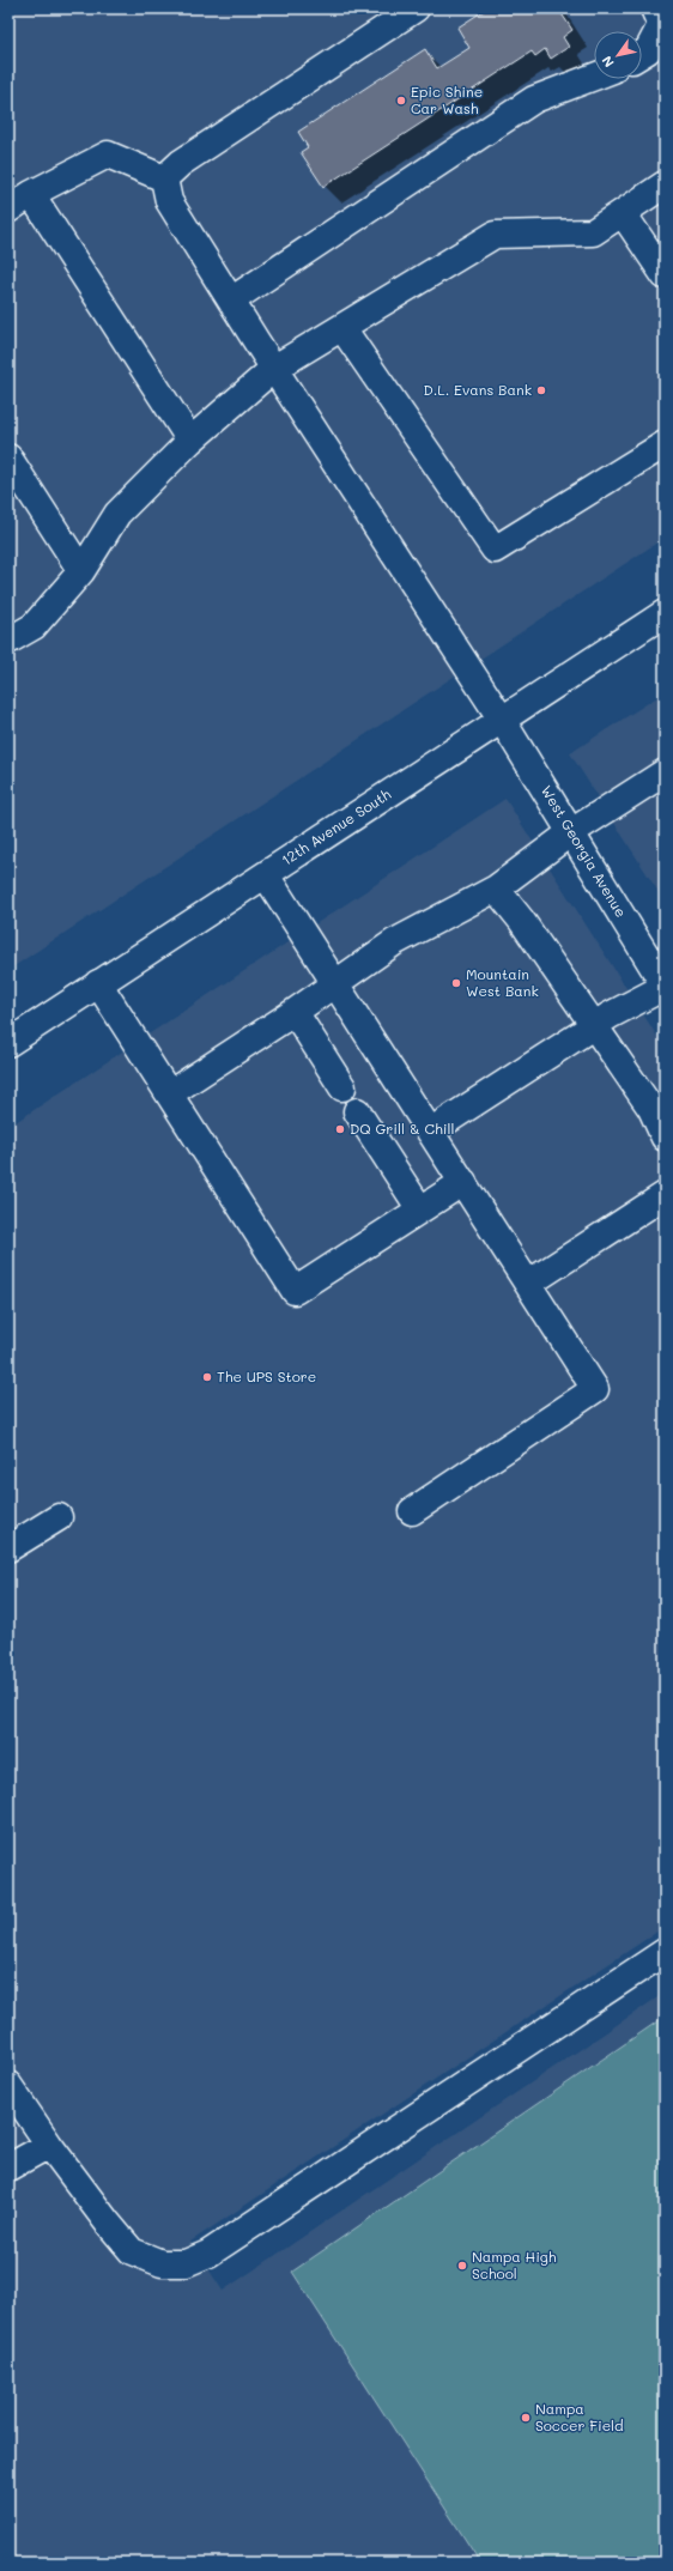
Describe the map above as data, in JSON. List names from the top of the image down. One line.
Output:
{"streets":{"main road":["12th Avenue South","West Georgia Avenue"]},"crossings":[["12th Avenue South","West Georgia Avenue"]],"places":["Epic Shine Car Wash","D.L. Evans Bank","Mountain West Bank","DQ Grill & Chill","The UPS Store","Nampa High School","Nampa Soccer Field"],"north":"bottom left"}
